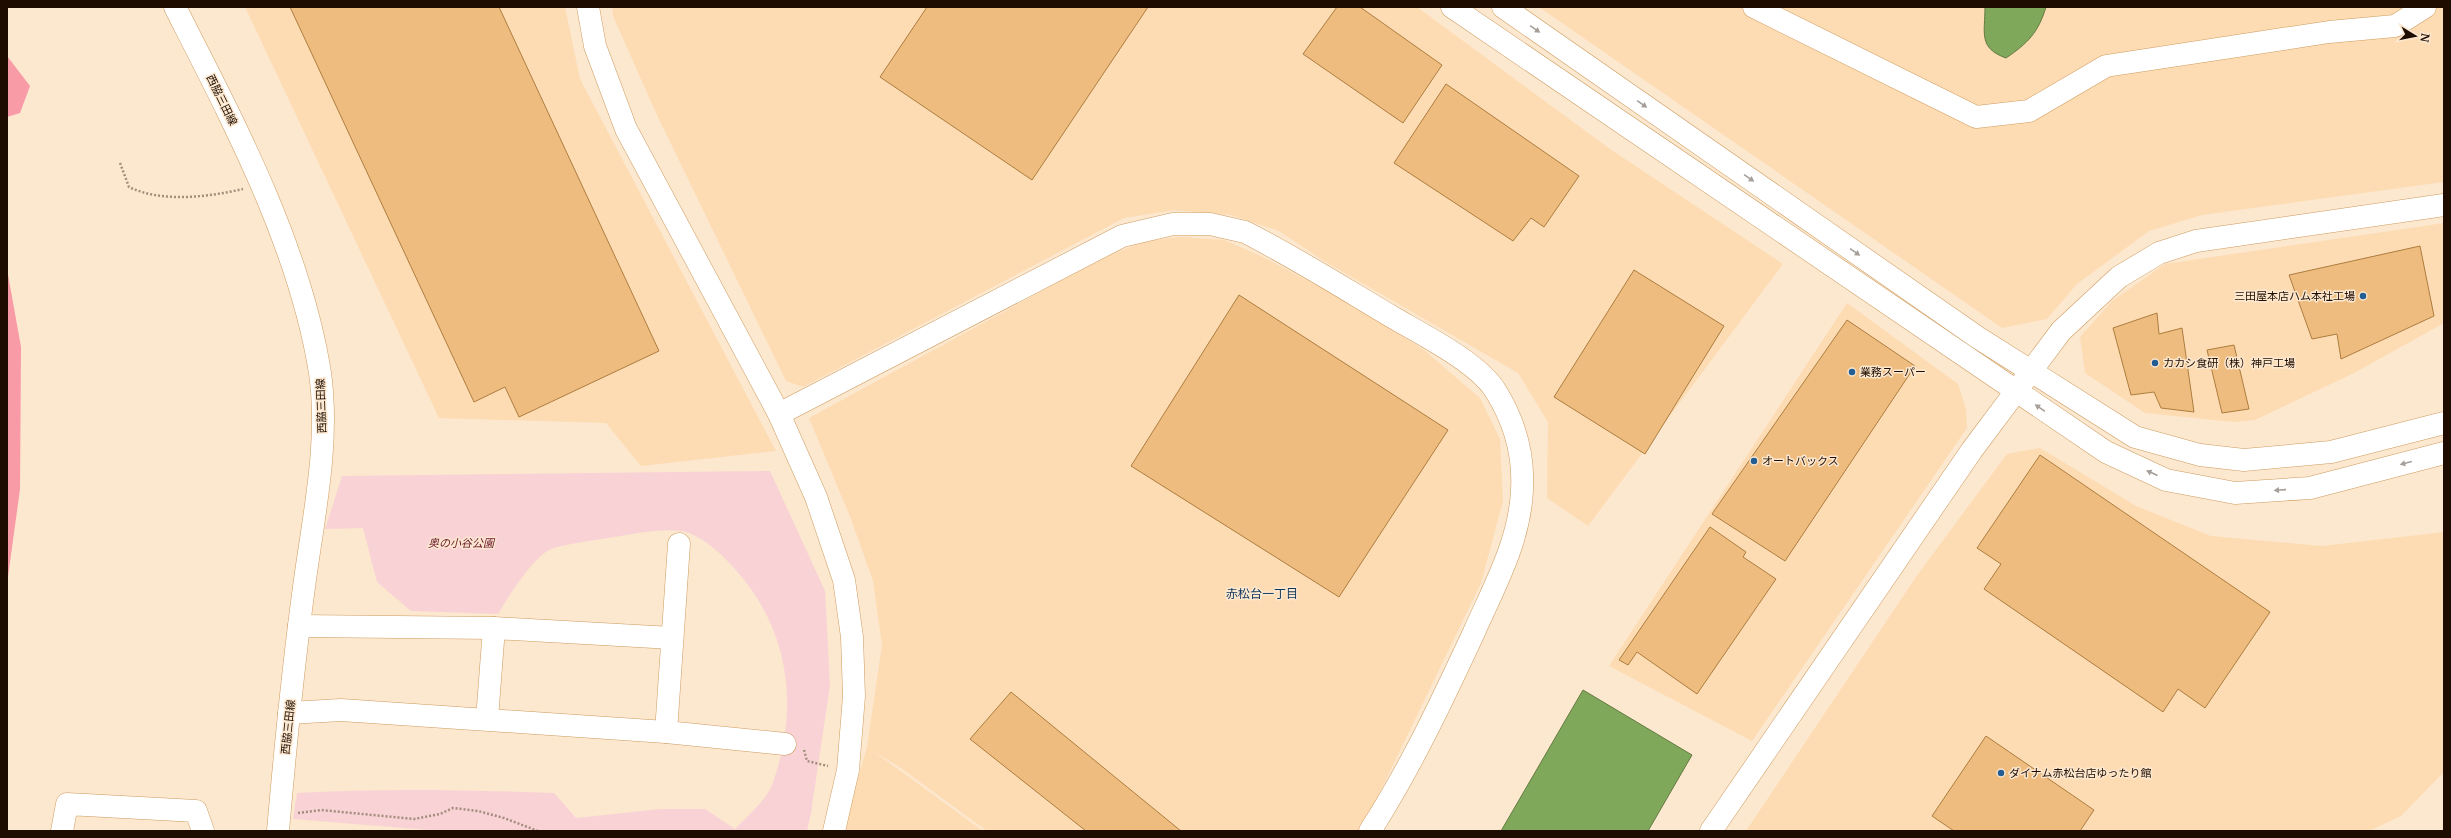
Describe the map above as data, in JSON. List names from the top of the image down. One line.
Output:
{"streets":{"street":["西脇三田線"]},"districts":["赤松台一丁目"],"parks":["奥の小谷公園"],"places":["三田屋本店ハム本社工場","カカシ食研（株）神戸工場","業務スーパー","オートバックス","ダイナム赤松台店ゆったり館"],"north":"right"}
